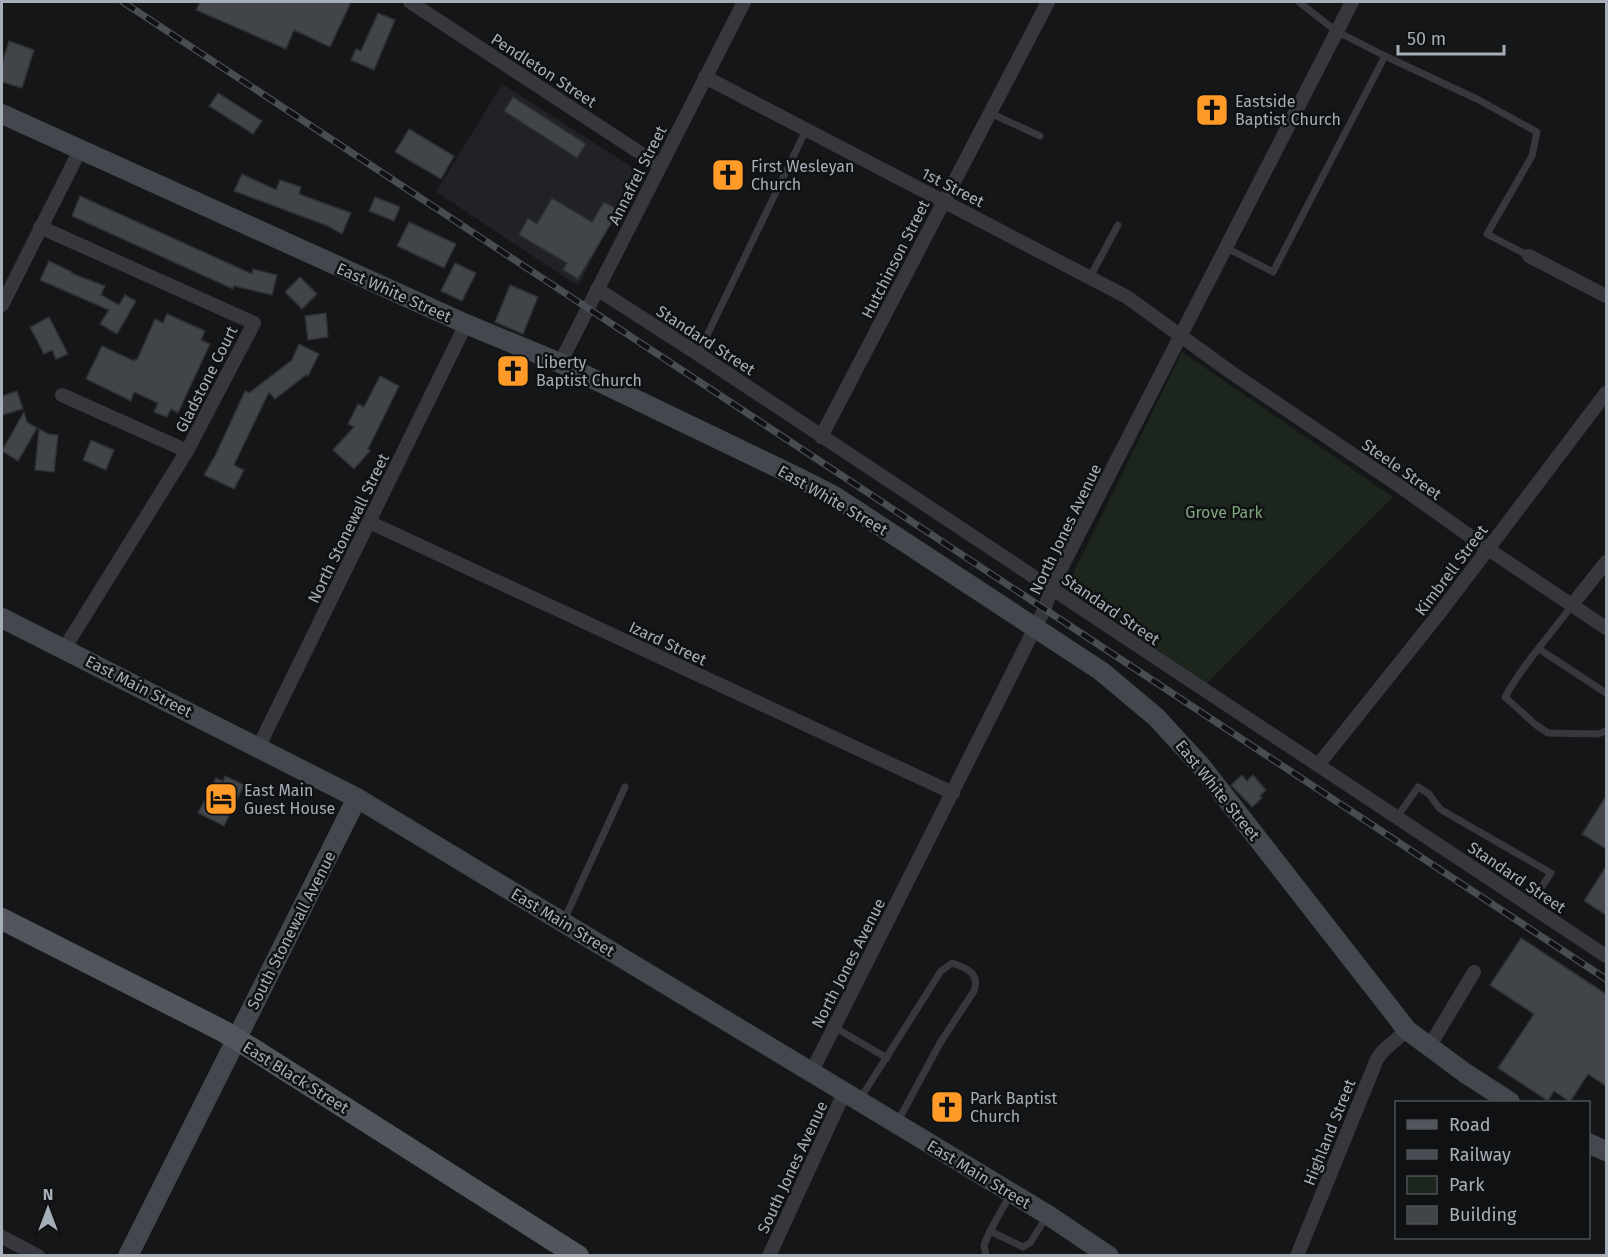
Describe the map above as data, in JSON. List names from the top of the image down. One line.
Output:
{"streets":{"main road":["East Black Street"],"street":["Pendleton Street","Annafrel Street","1st Street","Hutchinson Street","East White Street","Standard Street","Gladstone Court","Steele Street","North Stonewall Street","North Jones Avenue","Kimbrell Street","Izard Street","East Main Street","South Stonewall Avenue","Highland Street","South Jones Avenue"]},"crossings":[["Pendleton Street","Annafrel Street"],["Annafrel Street","1st Street"],["Annafrel Street","East White Street"],["Annafrel Street","Standard Street"],["1st Street","Hutchinson Street"],["1st Street","Steele Street"],["1st Street","North Jones Avenue"],["Hutchinson Street","Standard Street"],["East White Street","North Stonewall Street"],["East White Street","North Jones Avenue"],["East White Street","Highland Street"],["Standard Street","North Jones Avenue"],["Standard Street","Kimbrell Street"],["Gladstone Court","East Main Street"],["Steele Street","North Jones Avenue"],["Steele Street","Kimbrell Street"],["North Stonewall Street","Izard Street"],["North Stonewall Street","East Main Street"],["North Jones Avenue","Izard Street"],["North Jones Avenue","East Main Street"],["East Main Street","South Stonewall Avenue"],["East Main Street","South Jones Avenue"],["South Stonewall Avenue","East Black Street"]],"parks":["Grove Park"],"places":{"church":["Eastside Baptist Church","First Wesleyan Church","Liberty Baptist Church","Park Baptist Church"],"hotel":["East Main Guest House"]},"legend":["Road","Railway","Park","Building"],"scale_bar":"50 m","north":"top"}
